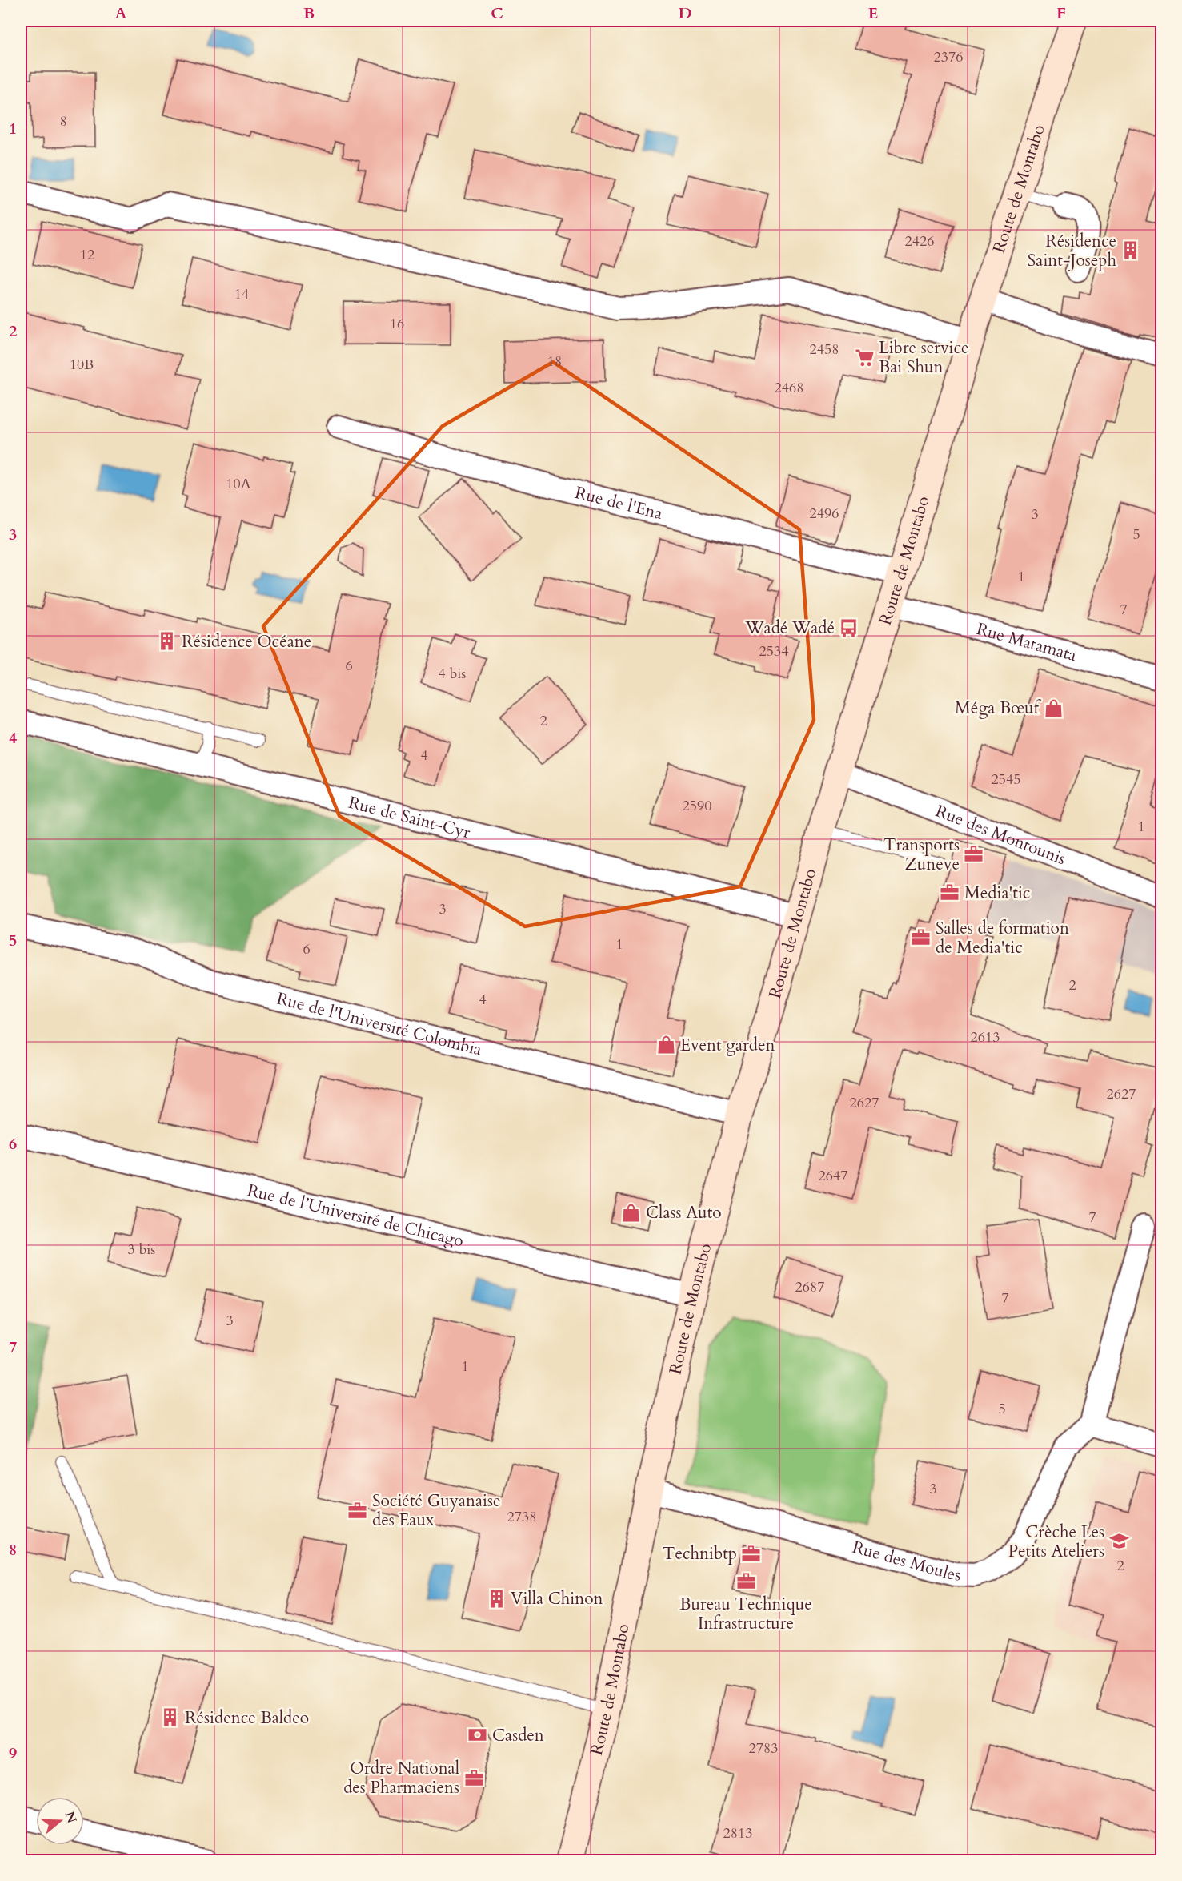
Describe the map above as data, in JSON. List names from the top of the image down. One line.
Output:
{"streets":{"main road":["Route de Montabo"],"street":["Rue de l'Ena","Rue Matamata","Rue de Saint-Cyr","Rue des Montounis","Rue de l'Université Colombia","Rue de l’Université de Chicago","Rue des Moules"]},"crossings":[["Route de Montabo","Rue de l'Ena"],["Route de Montabo","Rue Matamata"],["Route de Montabo","Rue de Saint-Cyr"],["Route de Montabo","Rue des Montounis"],["Route de Montabo","Rue de l'Université Colombia"],["Route de Montabo","Rue de l’Université de Chicago"],["Route de Montabo","Rue des Moules"]],"places":{"building":["Résidence Saint-Joseph","Résidence Océane","Villa Chinon","Résidence Baldeo"],"supermarket":["Libre service Bai Shun"],"bus stop":["Wadé Wadé"],"shop":["Méga Bœuf","Event garden","Class Auto"],"office":["Transports Zuneve","Media'tic","Salles de formation de Media'tic","Société Guyanaise des Eaux","Technibtp","Bureau Technique Infrastructure","Ordre National des Pharmaciens"],"school or university":["Crèche Les Petits Ateliers"],"bank":["Casden"]},"house_numbers":["2376","8","2426","12","14","16","2458","18","10B","2468","10A","2496","3","5","1","7","2534","6","4 bis","2","4","2545","2590","1","3","1","6","2","4","2613","2627","2627","2647","7","3 bis","2687","7","3","1","5","3","2738","2","2783","2813"],"north":"right","grid":{"columns":["A","B","C","D","E","F"],"rows":["1","2","3","4","5","6","7","8","9"]}}
